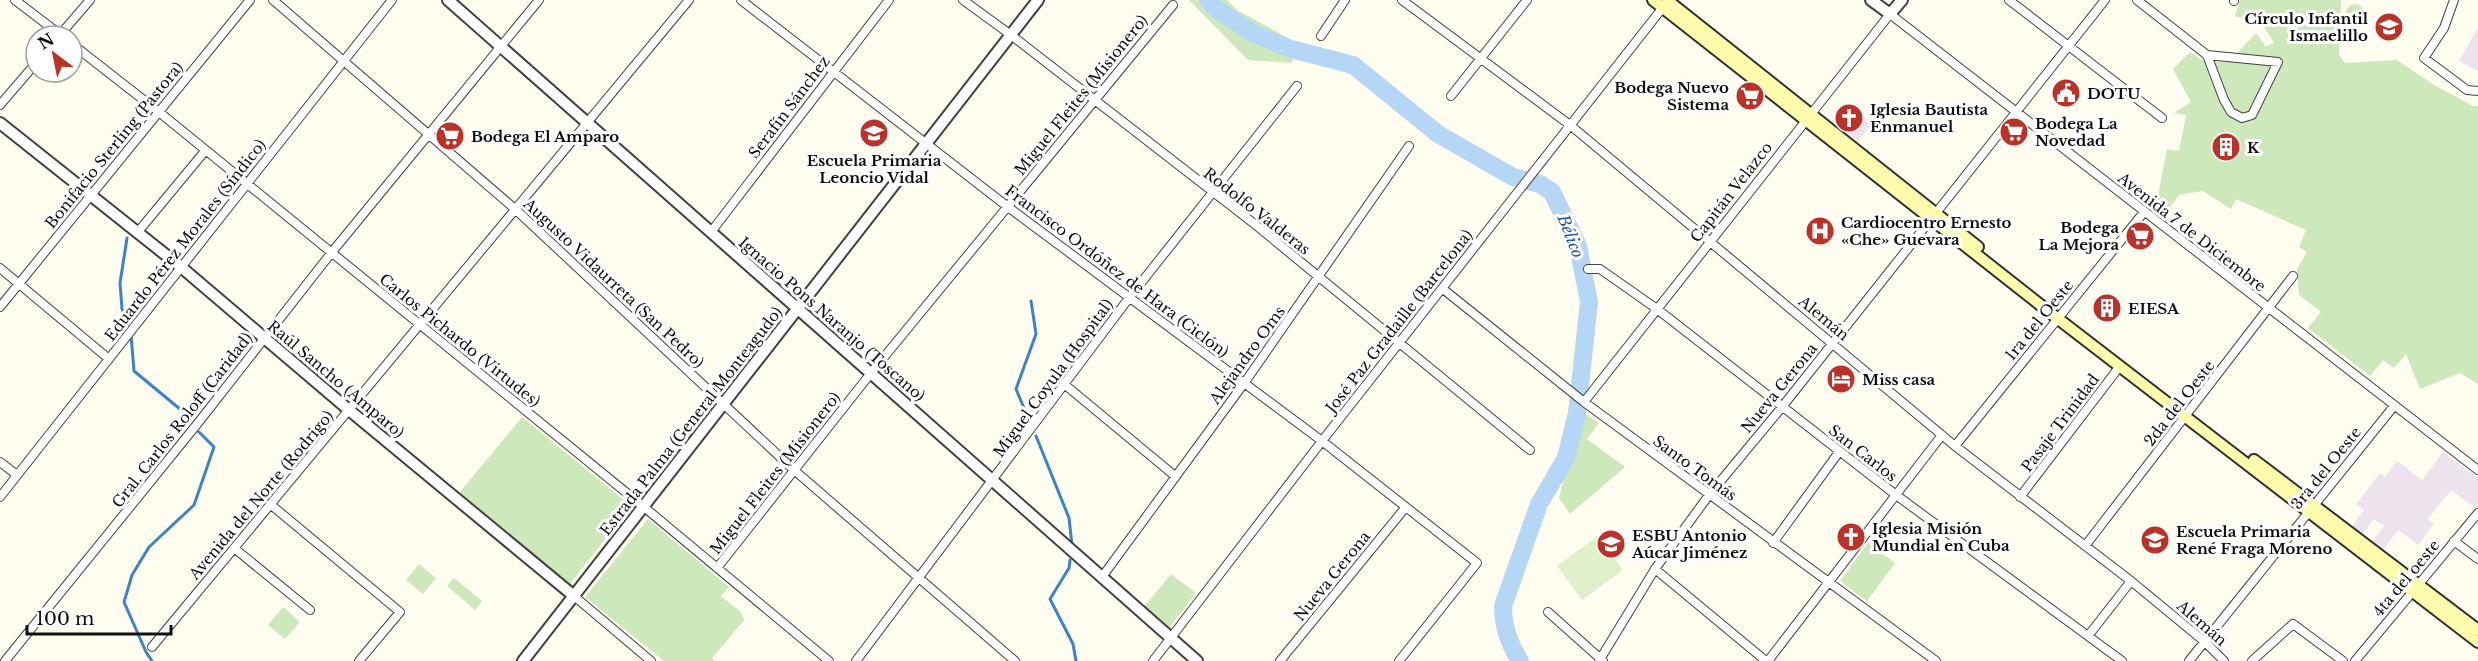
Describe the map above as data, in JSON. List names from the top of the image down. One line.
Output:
{"streets":{"street":["Miguel Fleites (Misionero)","Serafín Sánchez","Bonifacio Sterling (Pastora)","Capitán Velazco","Rodolfo Valderas","Avenida 7 de Diciembre","Eduardo Pérez Morales (Síndico)","Francisco Ordóñez de Hara (Ciclón)","Augusto Vidaurreta (San Pedro)","Alemán","Ignacio Pons Naranjo (Toscano)","1ra del Oeste","José Paz Gradaille (Barcelona)","Carlos Pichardo (Virtudes)","Alejandro Oms","Miguel Coyula (Hospital)","Raúl Sancho (Amparo)","Nueva Gerona","2da del Oeste","Gral. Carlos Roloff (Caridad)","Estrada Palma (General Monteagudo)","Pasaje Trinidad","San Carlos","Santo Tomás","3ra del Oeste","Avenida del Norte (Rodrigo)","4ta del oeste"]},"crossings":[["Miguel Fleites (Misionero)","Rodolfo Valderas"],["Miguel Fleites (Misionero)","Francisco Ordóñez de Hara (Ciclón)"],["Miguel Fleites (Misionero)","Augusto Vidaurreta (San Pedro)"],["Miguel Fleites (Misionero)","Ignacio Pons Naranjo (Toscano)"],["Miguel Fleites (Misionero)","Carlos Pichardo (Virtudes)"],["Serafín Sánchez","Francisco Ordóñez de Hara (Ciclón)"],["Serafín Sánchez","Ignacio Pons Naranjo (Toscano)"],["Bonifacio Sterling (Pastora)","Carlos Pichardo (Virtudes)"],["Bonifacio Sterling (Pastora)","Raúl Sancho (Amparo)"],["Capitán Velazco","Avenida 7 de Diciembre"],["Capitán Velazco","Alemán"],["Capitán Velazco","San Carlos"],["Capitán Velazco","Santo Tomás"],["Rodolfo Valderas","José Paz Gradaille (Barcelona)"],["Rodolfo Valderas","Alejandro Oms"],["Rodolfo Valderas","Miguel Coyula (Hospital)"],["Rodolfo Valderas","Estrada Palma (General Monteagudo)"],["Avenida 7 de Diciembre","1ra del Oeste"],["Avenida 7 de Diciembre","Nueva Gerona"],["Avenida 7 de Diciembre","2da del Oeste"],["Avenida 7 de Diciembre","3ra del Oeste"],["Eduardo Pérez Morales (Síndico)","Augusto Vidaurreta (San Pedro)"],["Eduardo Pérez Morales (Síndico)","Carlos Pichardo (Virtudes)"],["Eduardo Pérez Morales (Síndico)","Raúl Sancho (Amparo)"],["Francisco Ordóñez de Hara (Ciclón)","José Paz Gradaille (Barcelona)"],["Francisco Ordóñez de Hara (Ciclón)","Alejandro Oms"],["Francisco Ordóñez de Hara (Ciclón)","Miguel Coyula (Hospital)"],["Francisco Ordóñez de Hara (Ciclón)","Nueva Gerona"],["Francisco Ordóñez de Hara (Ciclón)","Estrada Palma (General Monteagudo)"],["Augusto Vidaurreta (San Pedro)","Miguel Coyula (Hospital)"],["Augusto Vidaurreta (San Pedro)","Gral. Carlos Roloff (Caridad)"],["Augusto Vidaurreta (San Pedro)","Estrada Palma (General Monteagudo)"],["Augusto Vidaurreta (San Pedro)","Avenida del Norte (Rodrigo)"],["Alemán","1ra del Oeste"],["Alemán","José Paz Gradaille (Barcelona)"],["Alemán","Nueva Gerona"],["Alemán","2da del Oeste"],["Alemán","Pasaje Trinidad"],["Alemán","3ra del Oeste"],["Ignacio Pons Naranjo (Toscano)","José Paz Gradaille (Barcelona)"],["Ignacio Pons Naranjo (Toscano)","Alejandro Oms"],["Ignacio Pons Naranjo (Toscano)","Miguel Coyula (Hospital)"],["Ignacio Pons Naranjo (Toscano)","Gral. Carlos Roloff (Caridad)"],["Ignacio Pons Naranjo (Toscano)","Estrada Palma (General Monteagudo)"],["Ignacio Pons Naranjo (Toscano)","Avenida del Norte (Rodrigo)"],["José Paz Gradaille (Barcelona)","Santo Tomás"],["Carlos Pichardo (Virtudes)","Gral. Carlos Roloff (Caridad)"],["Carlos Pichardo (Virtudes)","Estrada Palma (General Monteagudo)"],["Carlos Pichardo (Virtudes)","Avenida del Norte (Rodrigo)"],["Raúl Sancho (Amparo)","Gral. Carlos Roloff (Caridad)"],["Raúl Sancho (Amparo)","Estrada Palma (General Monteagudo)"],["Raúl Sancho (Amparo)","Avenida del Norte (Rodrigo)"],["Nueva Gerona","San Carlos"],["Nueva Gerona","Santo Tomás"]],"water":["Bélico"],"places":{"school or university":["Círculo Infantil Ismaelillo","Escuela Primaria Leoncio Vidal","Escuela Primaria René Fraga Moreno","ESBU Antonio Aúcar Jiménez"],"public building":["DOTU"],"supermarket":["Bodega Nuevo Sistema","Bodega La Novedad","Bodega El Amparo","Bodega La Mejora"],"church":["Iglesia Bautista Enmanuel","Iglesia Misión Mundial en Cuba"],"building":["K","EIESA"],"hospital":["Cardiocentro Ernesto «Che» Guevara"],"hotel":["Miss casa"]},"scale_bar":"100 m","north":"top left"}
